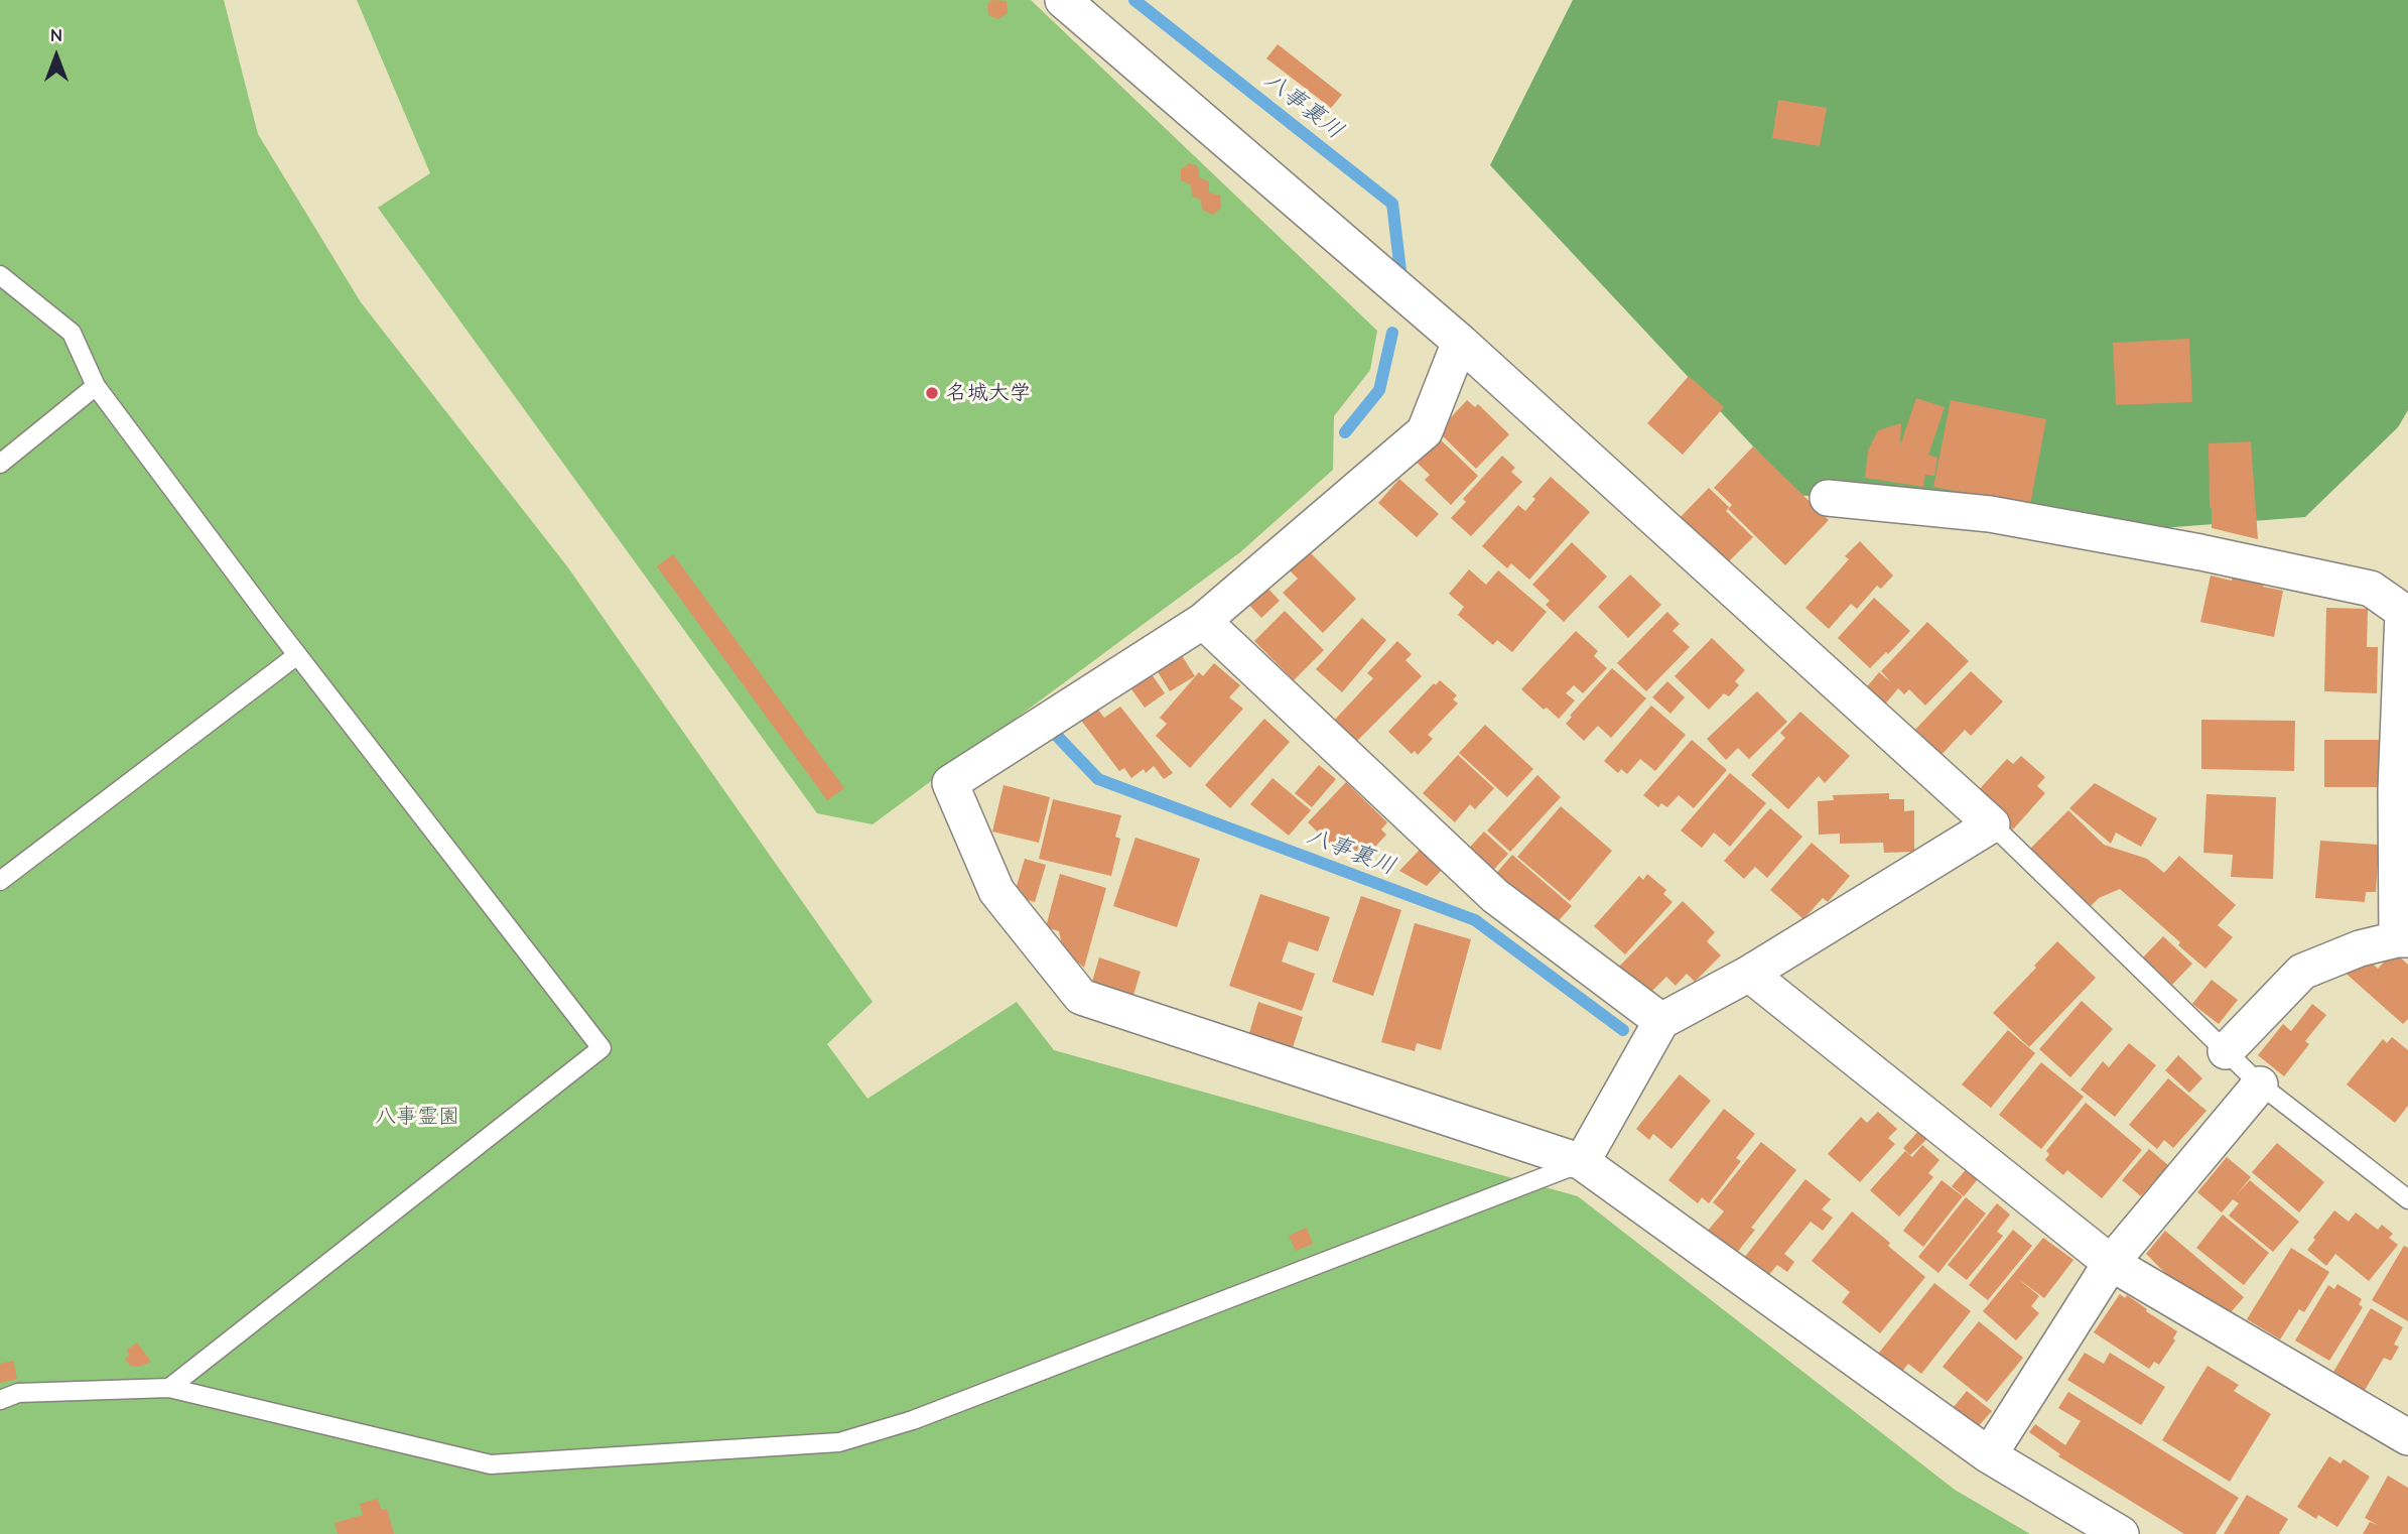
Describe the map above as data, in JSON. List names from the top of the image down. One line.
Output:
{"water":["八事裏川"],"parks":["八事霊園"],"places":["名城大学"],"north":"top"}
